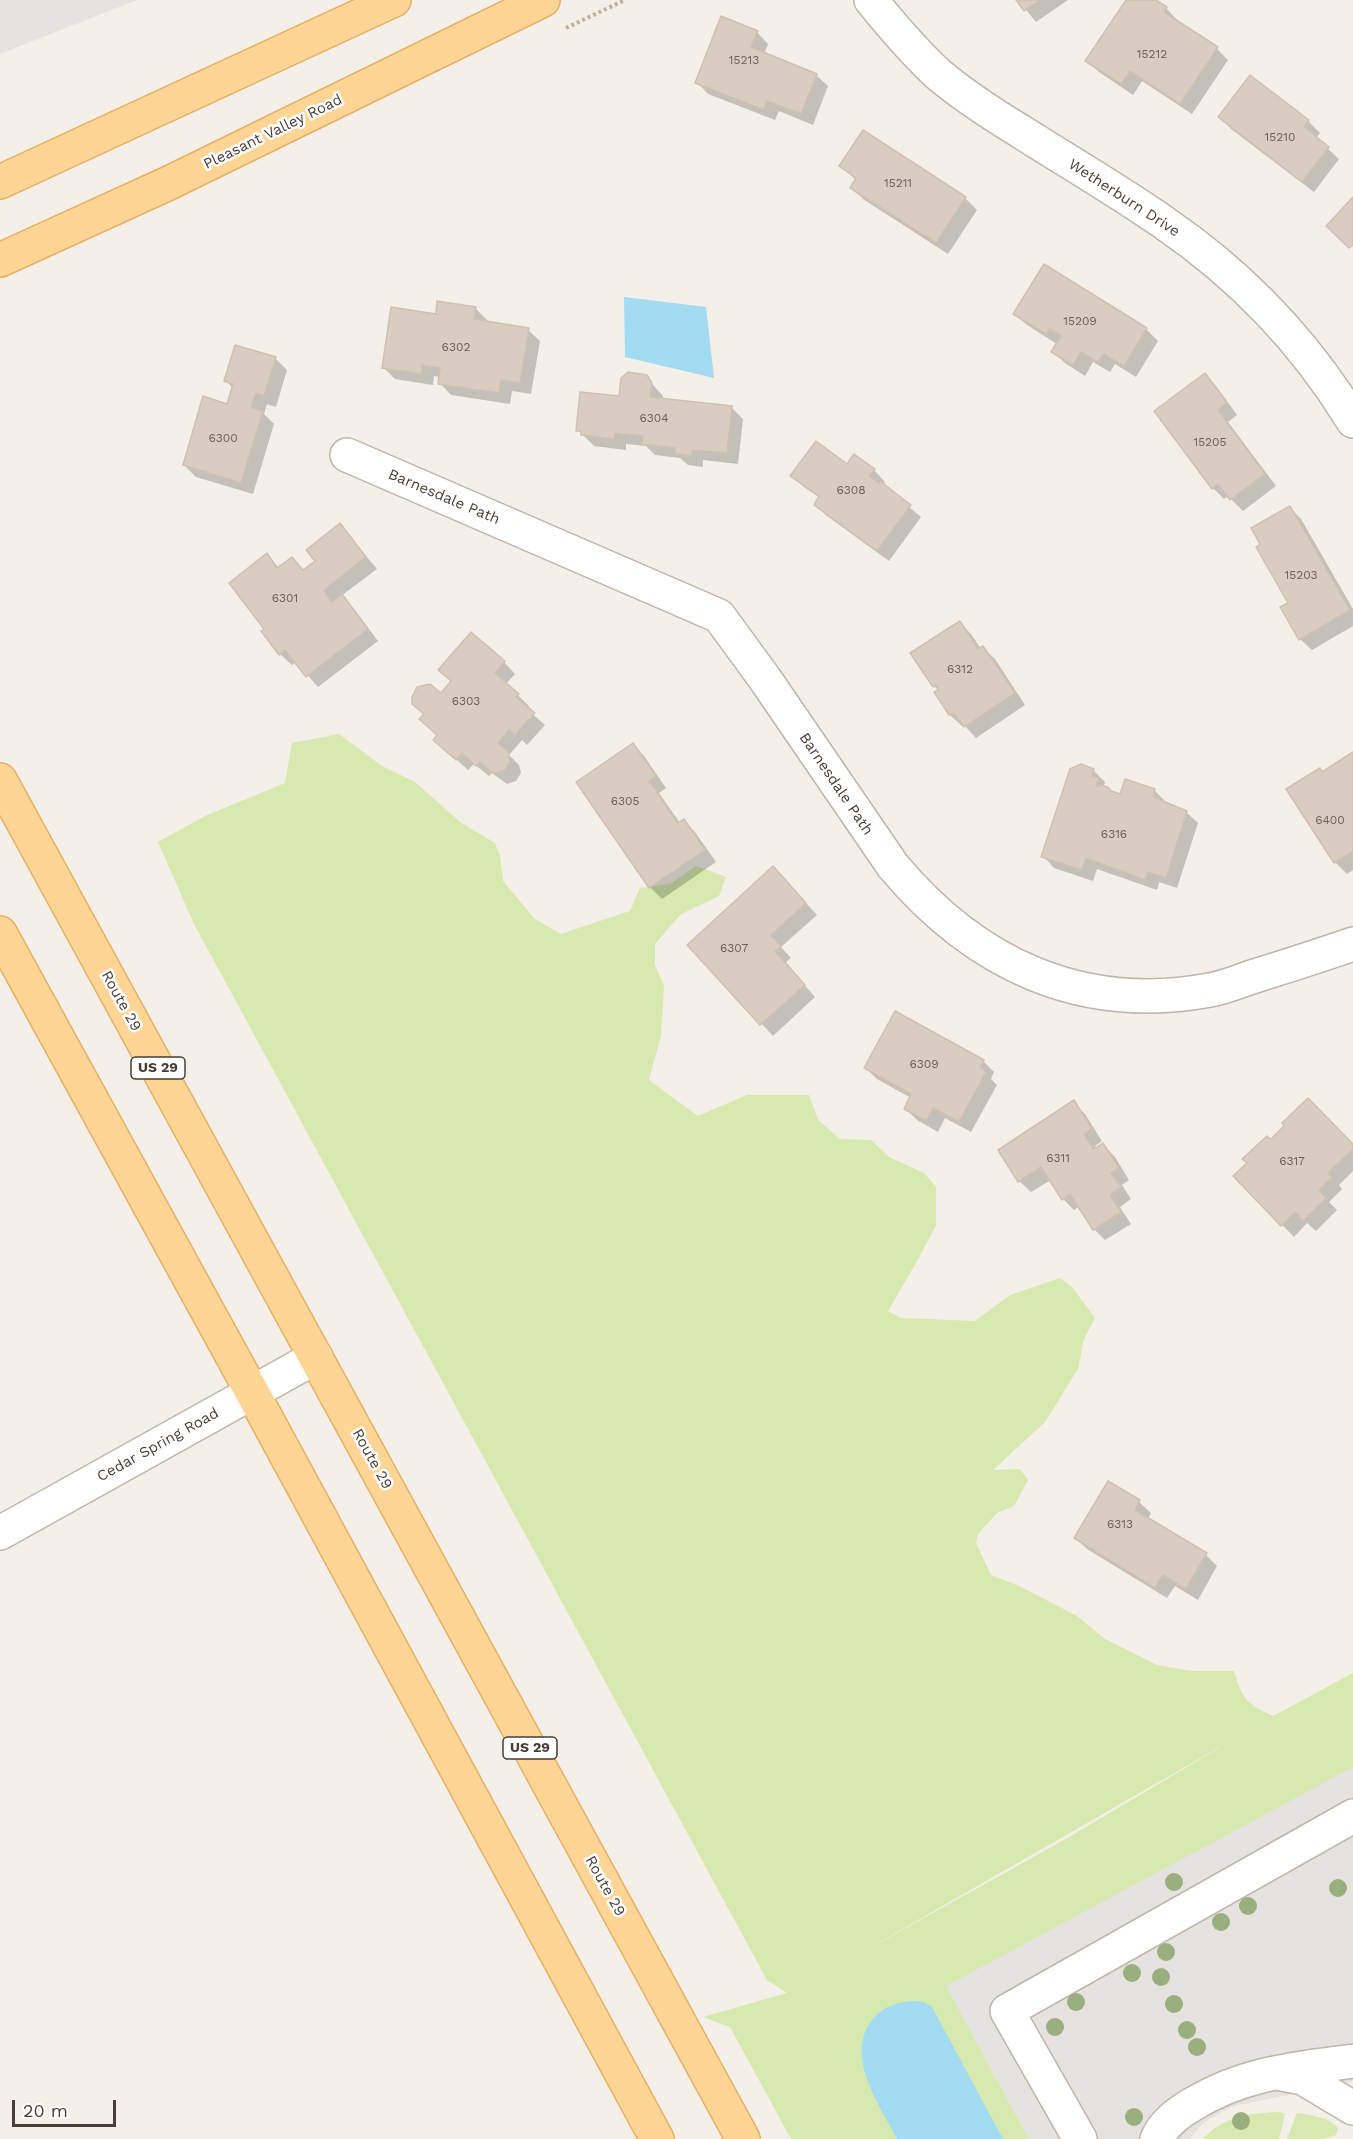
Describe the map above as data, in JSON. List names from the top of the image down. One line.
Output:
{"streets":{"main road":["Pleasant Valley Road","Route 29","US 29"],"street":["Wetherburn Drive","Barnesdale Path","Cedar Spring Road"]},"crossings":[["Route 29","Cedar Spring Road"]],"house_numbers":["15212","15213","15210","15211","15209","6302","6304","6300","15205","6308","15203","6301","6312","6303","6305","6400","6316","6307","6309","6311","6317","6313"],"scale_bar":"20 m"}
